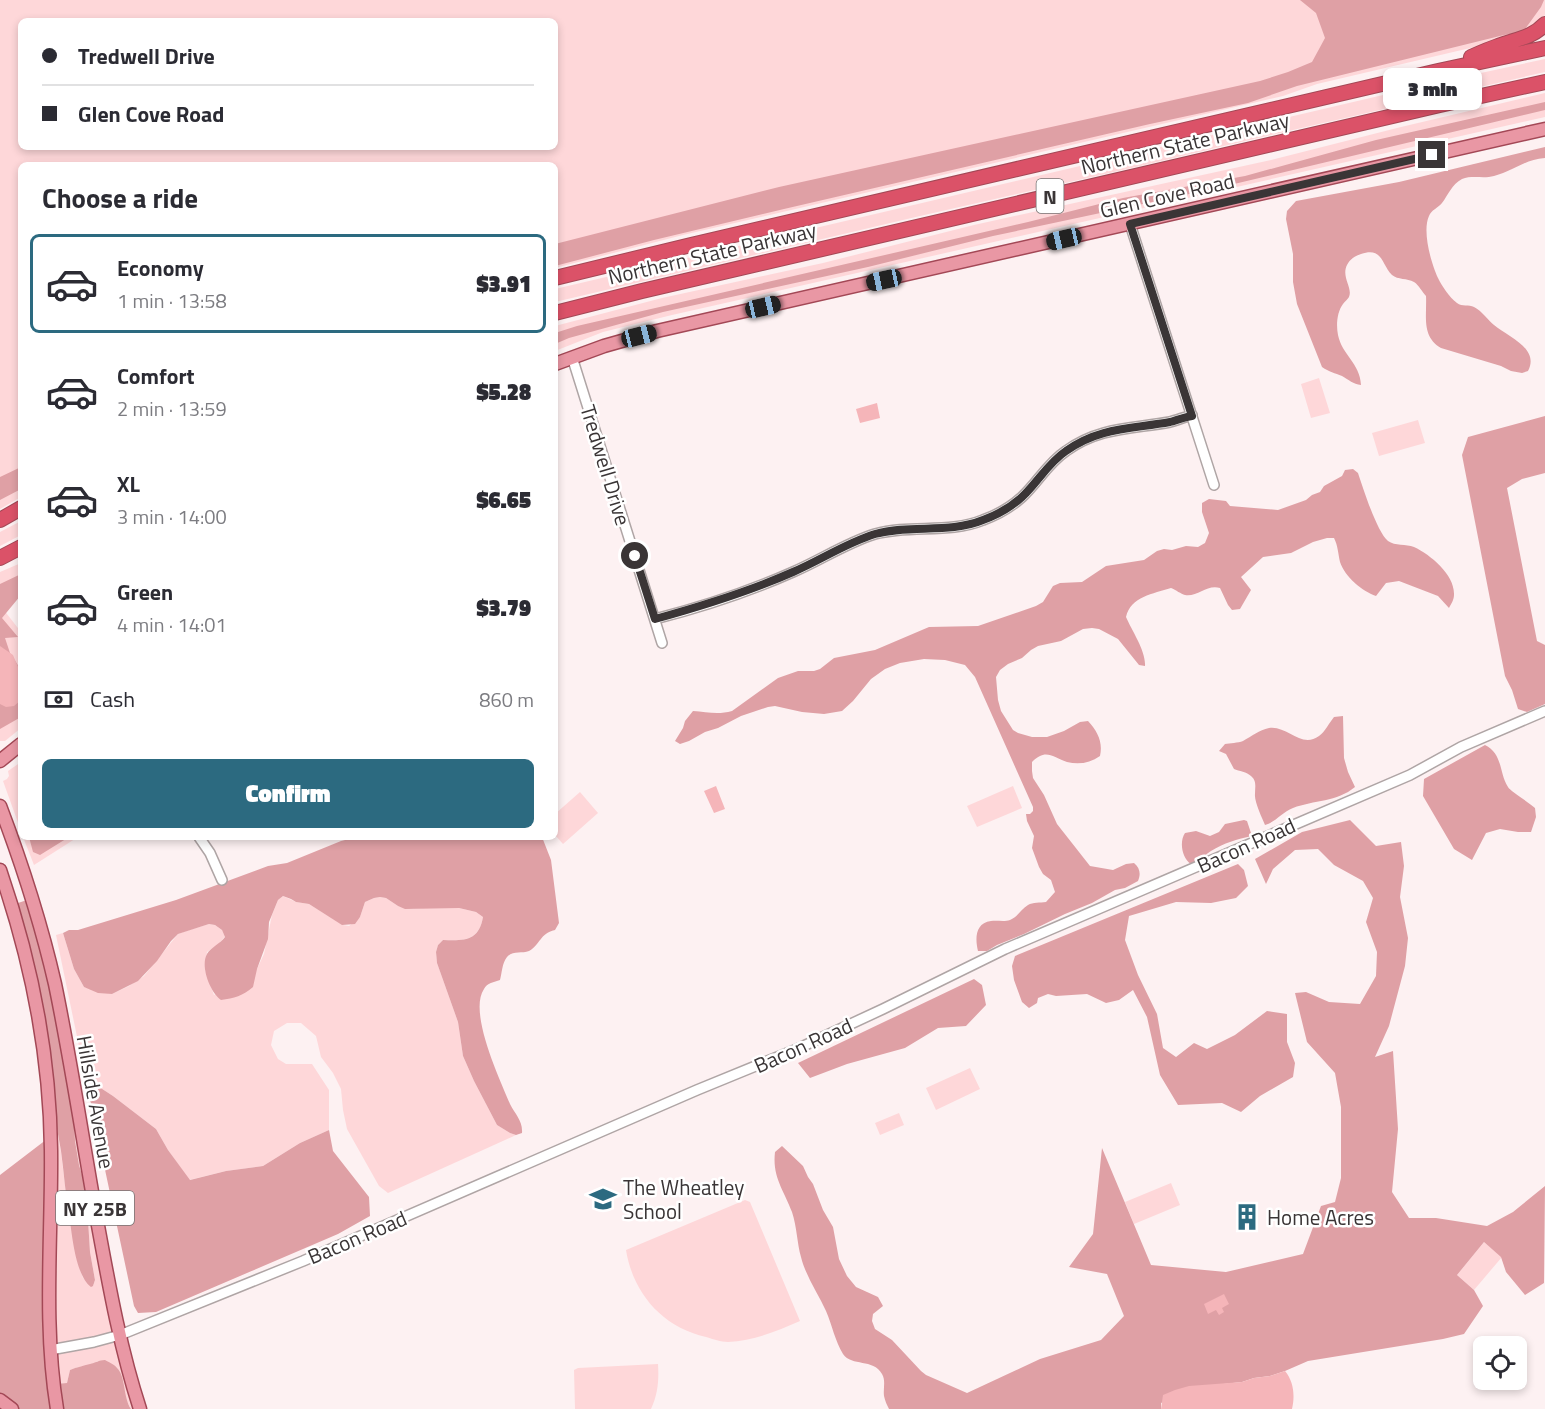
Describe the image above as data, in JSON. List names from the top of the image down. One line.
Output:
{"streets":{"highway":["Northern State Parkway","N"],"main road":["Glen Cove Road","Hillside Avenue","NY 25B"],"street":["Tredwell Drive","Bacon Road"]},"crossings":[["Glen Cove Road","Tredwell Drive"],["Bacon Road","Hillside Avenue"]],"places":{"school or university":["The Wheatley School"],"building":["Home Acres"]},"page":{"banner":["Tredwell Drive","Glen Cove Road"],"bubble":"3 min","heading":"Choose a ride","list":[{"name":"Economy","note":"1 min · 13:58","value":"$3.91"},{"name":"Comfort","note":"2 min · 13:59","value":"$5.28"},{"name":"XL","note":"3 min · 14:00","value":"$6.65"},{"name":"Green","note":"4 min · 14:01","value":"$3.79"}],"pay":["Cash","860 m"],"buttons":"Confirm"}}
